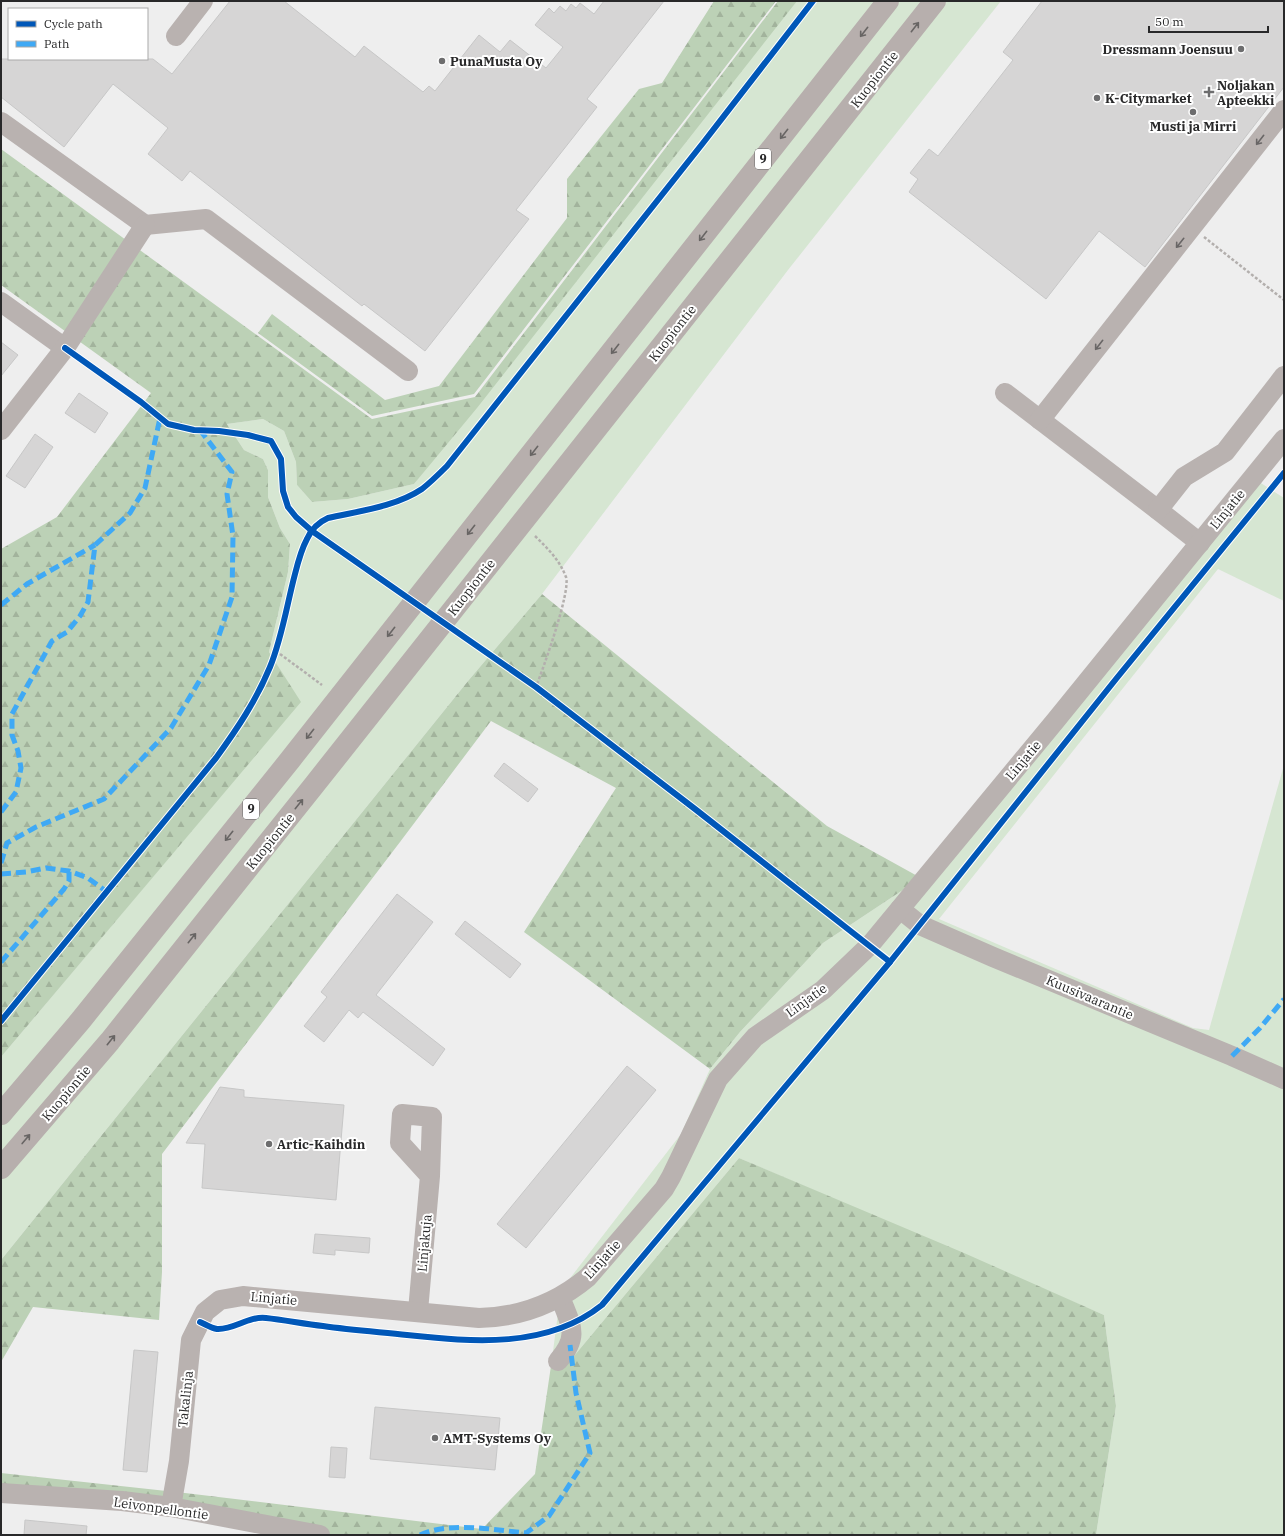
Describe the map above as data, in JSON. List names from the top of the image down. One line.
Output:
{"streets":{"highway":["Kuopiontie","9"],"street":["Linjatie","Kuusivaarantie","Linjakuja","Takalinja","Leivonpellontie"]},"crossings":[["Linjatie","Kuusivaarantie"],["Linjatie","Linjakuja"],["Linjatie","Takalinja"],["Takalinja","Leivonpellontie"]],"places":{"other":["Dressmann Joensuu","PunaMusta Oy","K-Citymarket","Musti ja Mirri","Artic-Kaihdin","AMT-Systems Oy"],"health":["Noljakan Apteekki"]},"legend":["Cycle path","Path"],"scale_bar":"50 m"}
